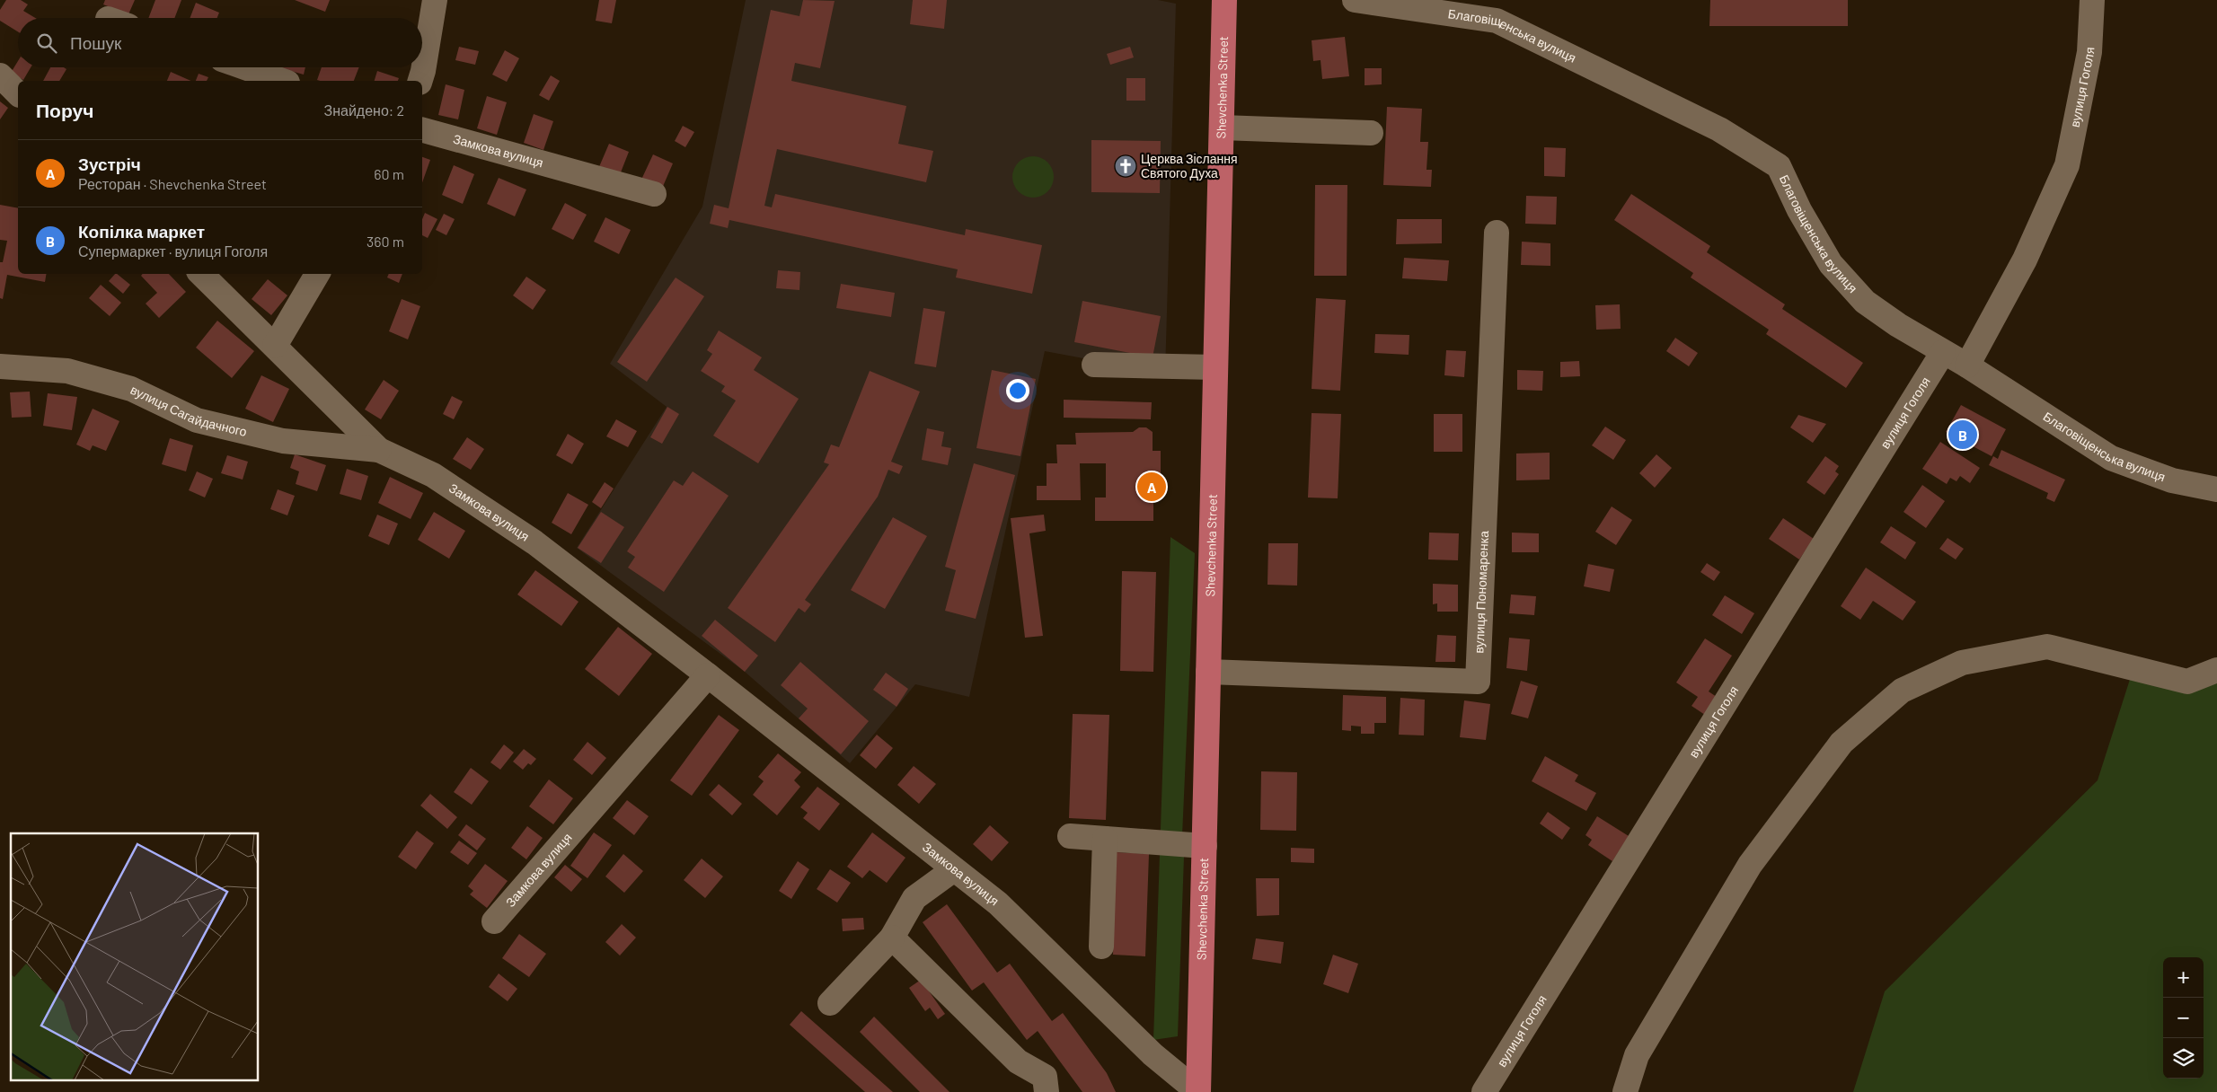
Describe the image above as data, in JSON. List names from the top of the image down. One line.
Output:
{"streets":{"main road":["Shevchenka Street"],"street":["Благовіщенська вулиця","вулиця Гоголя","Замкова вулиця","вулиця Сагайдачного","вулиця Пономаренка"]},"crossings":[["Благовіщенська вулиця","вулиця Гоголя"],["Shevchenka Street","Замкова вулиця"],["Shevchenka Street","вулиця Пономаренка"],["Замкова вулиця","вулиця Сагайдачного"]],"places":{"church":["Церква Зіслання Святого Духа"]},"page":{"search":"Пошук","heading":["Поруч","Знайдено: 2"],"list":[{"mark":"A","name":"Зустріч","note":"Ресторан · Shevchenka Street","value":"60 m"},{"mark":"B","name":"Копілка маркет","note":"Супермаркет · вулиця Гоголя","value":"360 m"}],"pins":["B","A"],"map_buttons":["+","−"]}}
